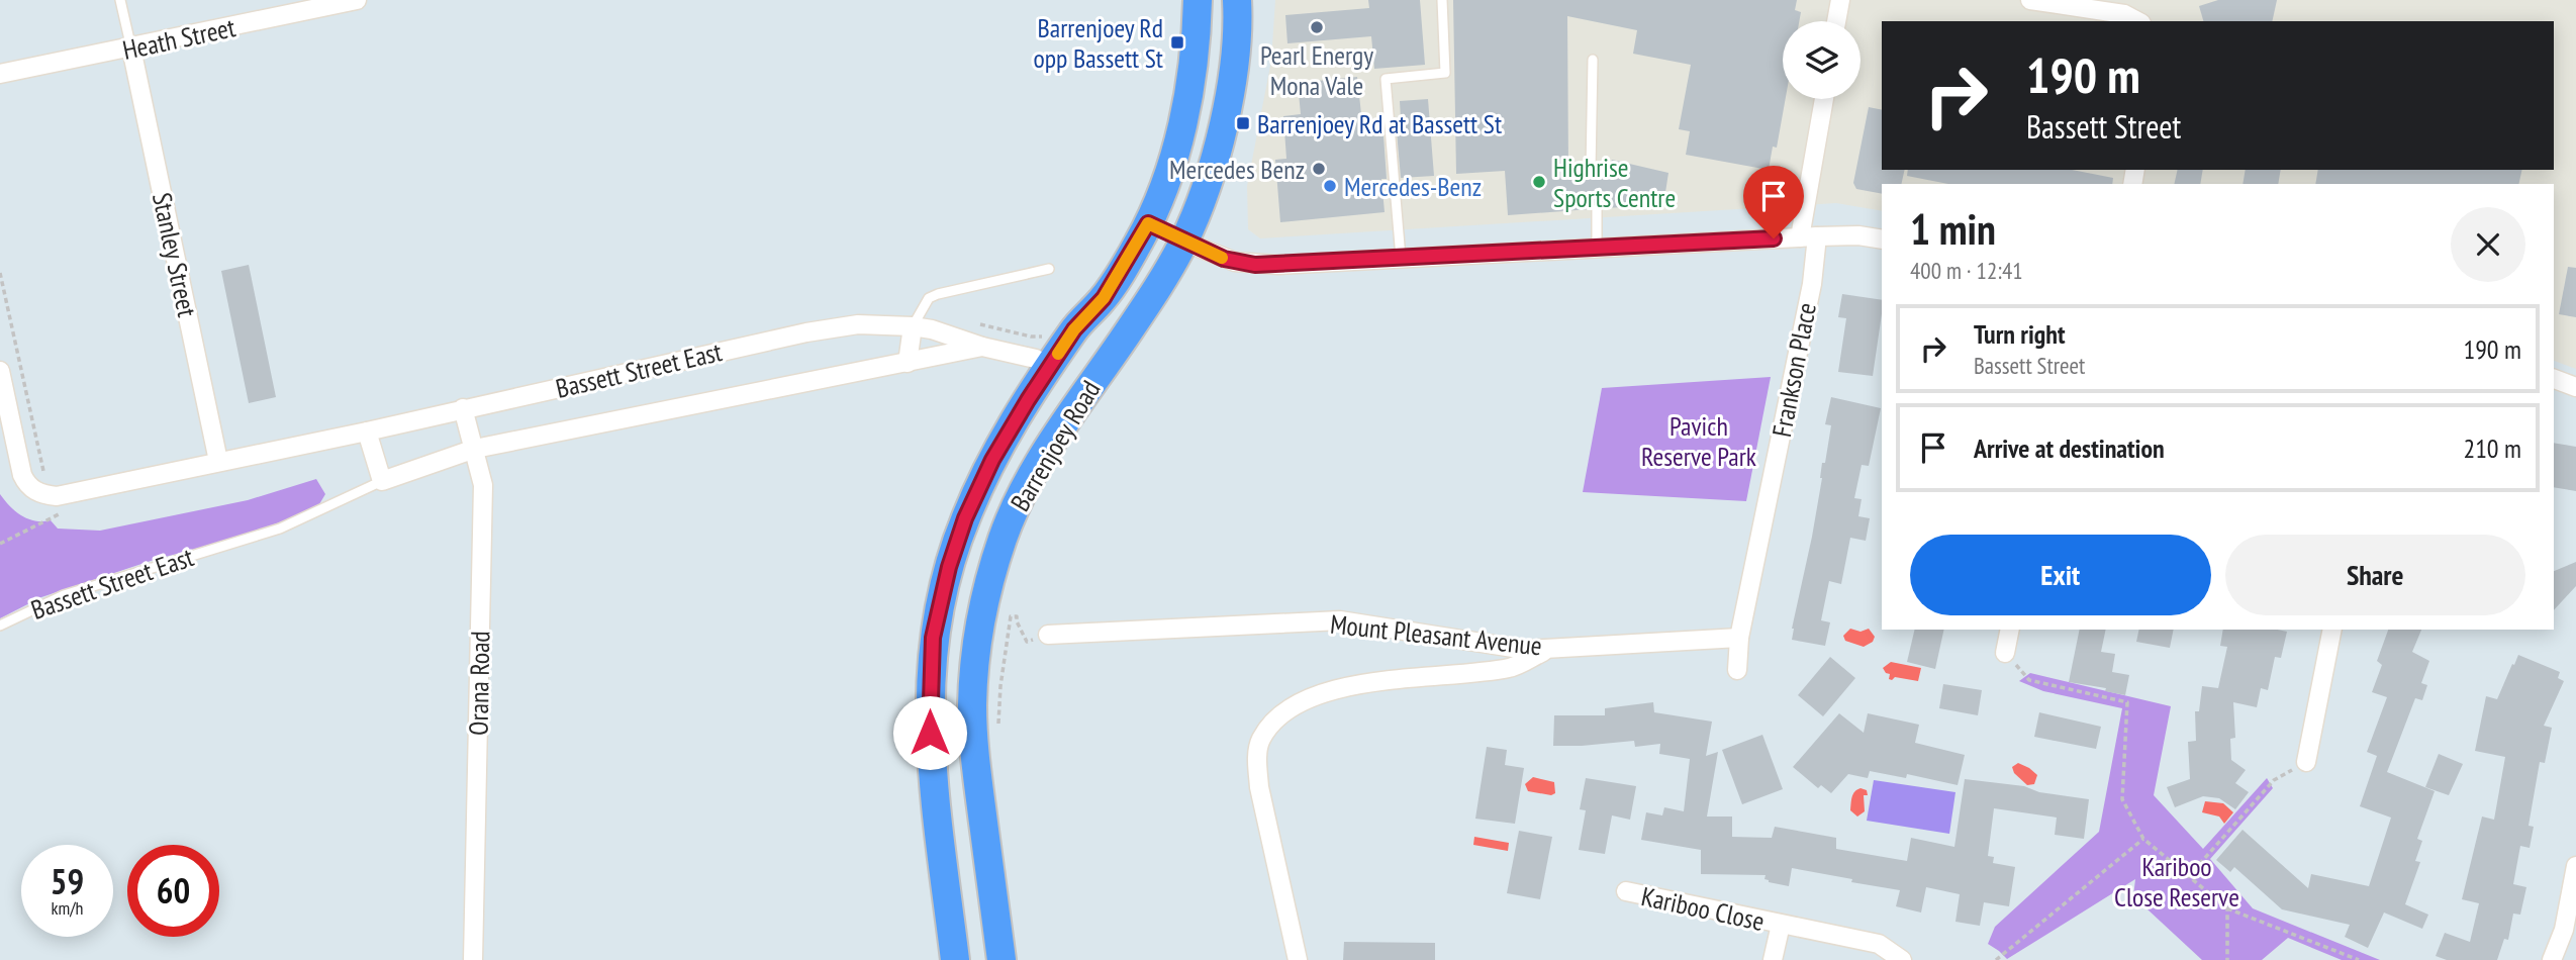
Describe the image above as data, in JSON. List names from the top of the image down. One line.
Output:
{"streets":{"main road":["Bassett Street East","Barrenjoey Road"],"street":["Heath Street","Stanley Street","Frankson Place","Mount Pleasant Avenue","Orana Road","Kariboo Close"]},"crossings":[["Heath Street","Stanley Street"],["Stanley Street","Bassett Street East"],["Bassett Street East","Barrenjoey Road"],["Bassett Street East","Orana Road"],["Frankson Place","Mount Pleasant Avenue"]],"parks":["Pavich Reserve Park","Kariboo Close Reserve"],"places":{"other":["Pearl Energy Mona Vale","Mercedes Benz","Highrise Sports Centre","Mercedes-Benz"],"transit":["Barrenjoey Rd opp Bassett St","Barrenjoey Rd at Bassett St"]},"page":{"turn":["190 m","Bassett Street"],"heading":["1 min","400 m · 12:41"],"list":[{"name":"Turn right","note":"Bassett Street","value":"190 m"},{"name":"Arrive at destination","value":"210 m"}],"buttons":["Exit","Share"],"speed":"59 km/h","limit":"60"}}
